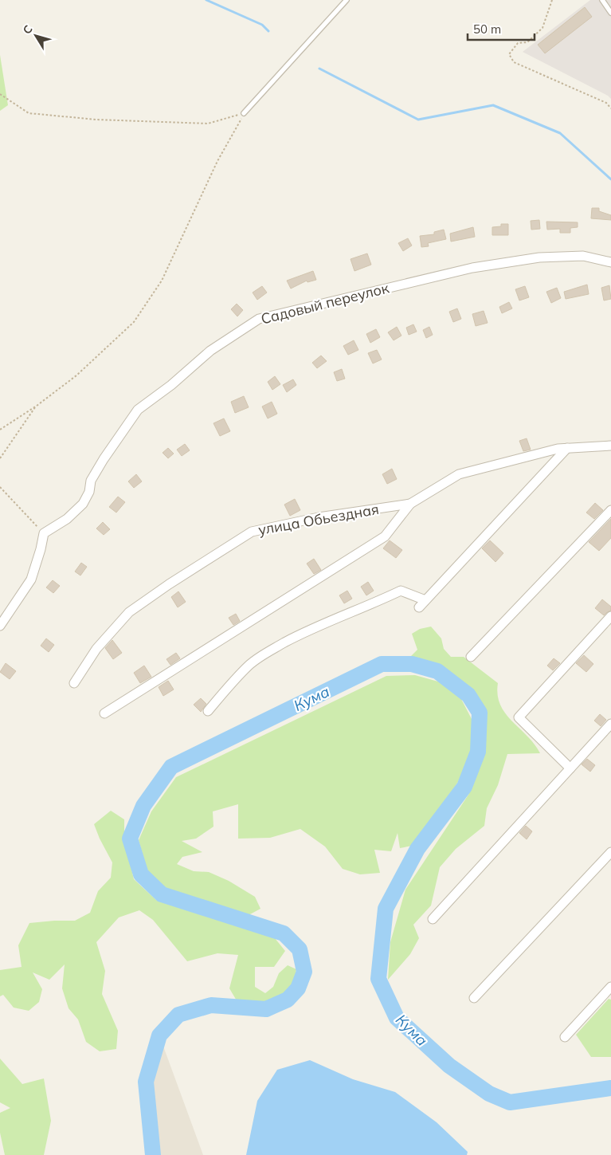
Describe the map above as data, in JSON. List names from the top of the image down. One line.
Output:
{"streets":{"street":["Садовый переулок","улица Обьездная"]},"water":["Кума"],"scale_bar":"50 m","north":"top left"}
